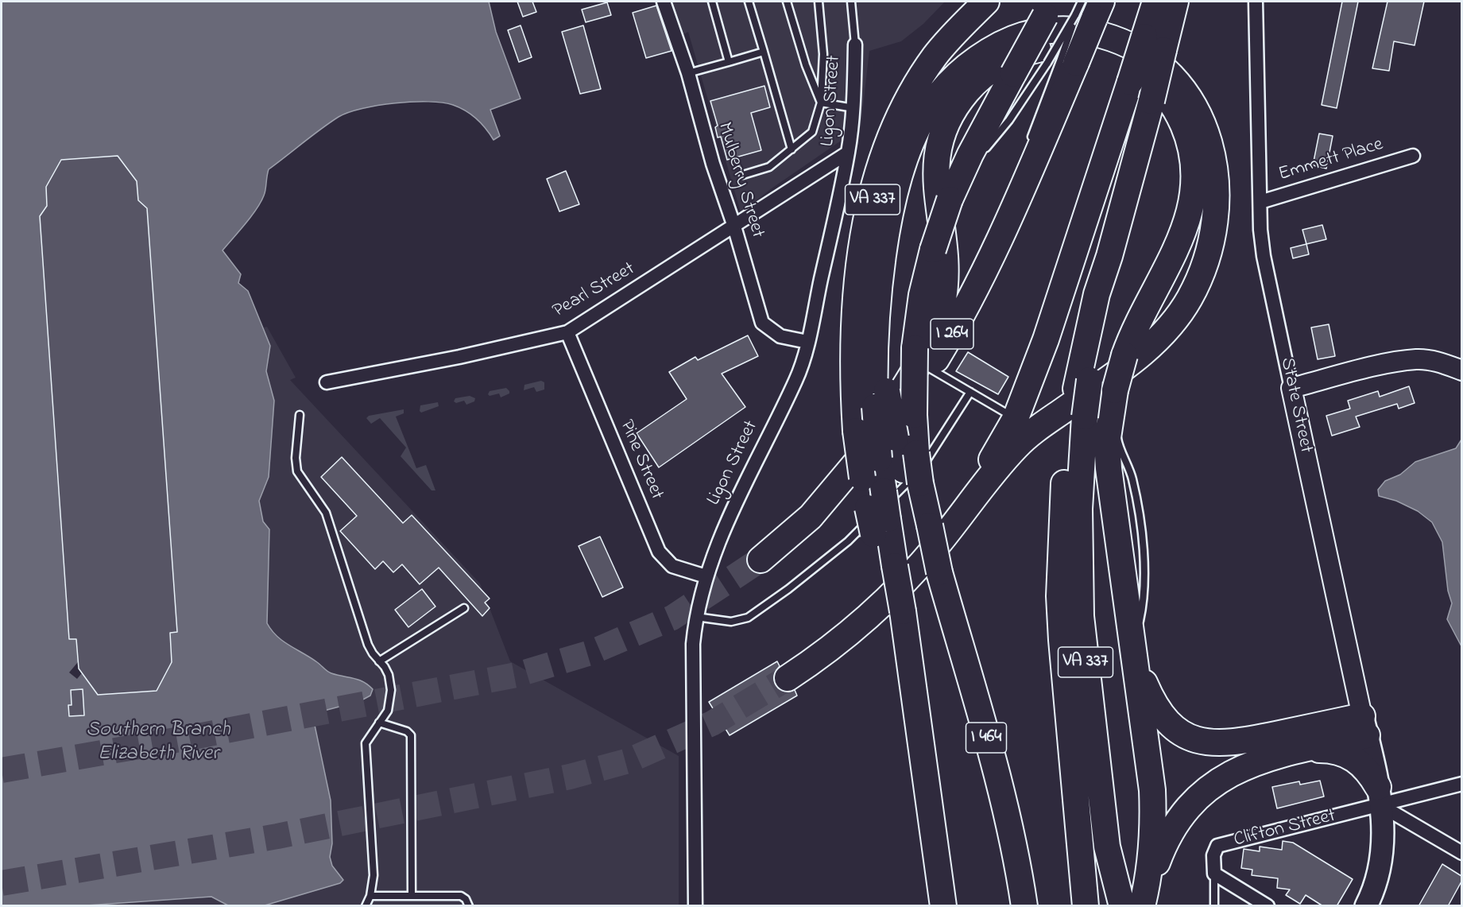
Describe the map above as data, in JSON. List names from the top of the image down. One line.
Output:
{"streets":{"highway":["VA 337","I 264","I 464"],"main road":["State Street"],"street":["Ligon Street","Emmett Place","Mulberry Street","Pearl Street","Pine Street","Clifton Street"]},"crossings":[["Ligon Street","Mulberry Street"],["Ligon Street","Pearl Street"],["Ligon Street","Pine Street"],["Emmett Place","State Street"],["Mulberry Street","Pearl Street"],["VA 337","I 264"],["Pearl Street","Pine Street"],["State Street","Clifton Street"]],"water":["Southern Branch Elizabeth River"]}
